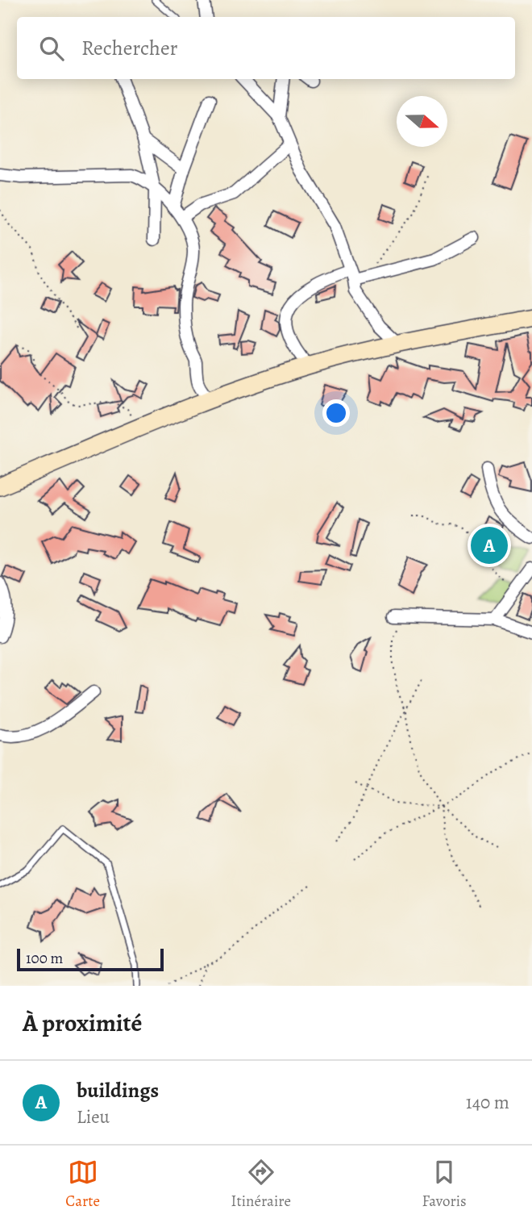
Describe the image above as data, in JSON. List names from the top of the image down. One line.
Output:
{"scale_bar":"100 m","north":"right","page":{"search":"Rechercher","pins":"A","scale":"100 m","heading":"À proximité","list":[{"mark":"A","name":"buildings","note":"Lieu","value":"140 m"}],"nav":["Carte","Itinéraire","Favoris"]}}
